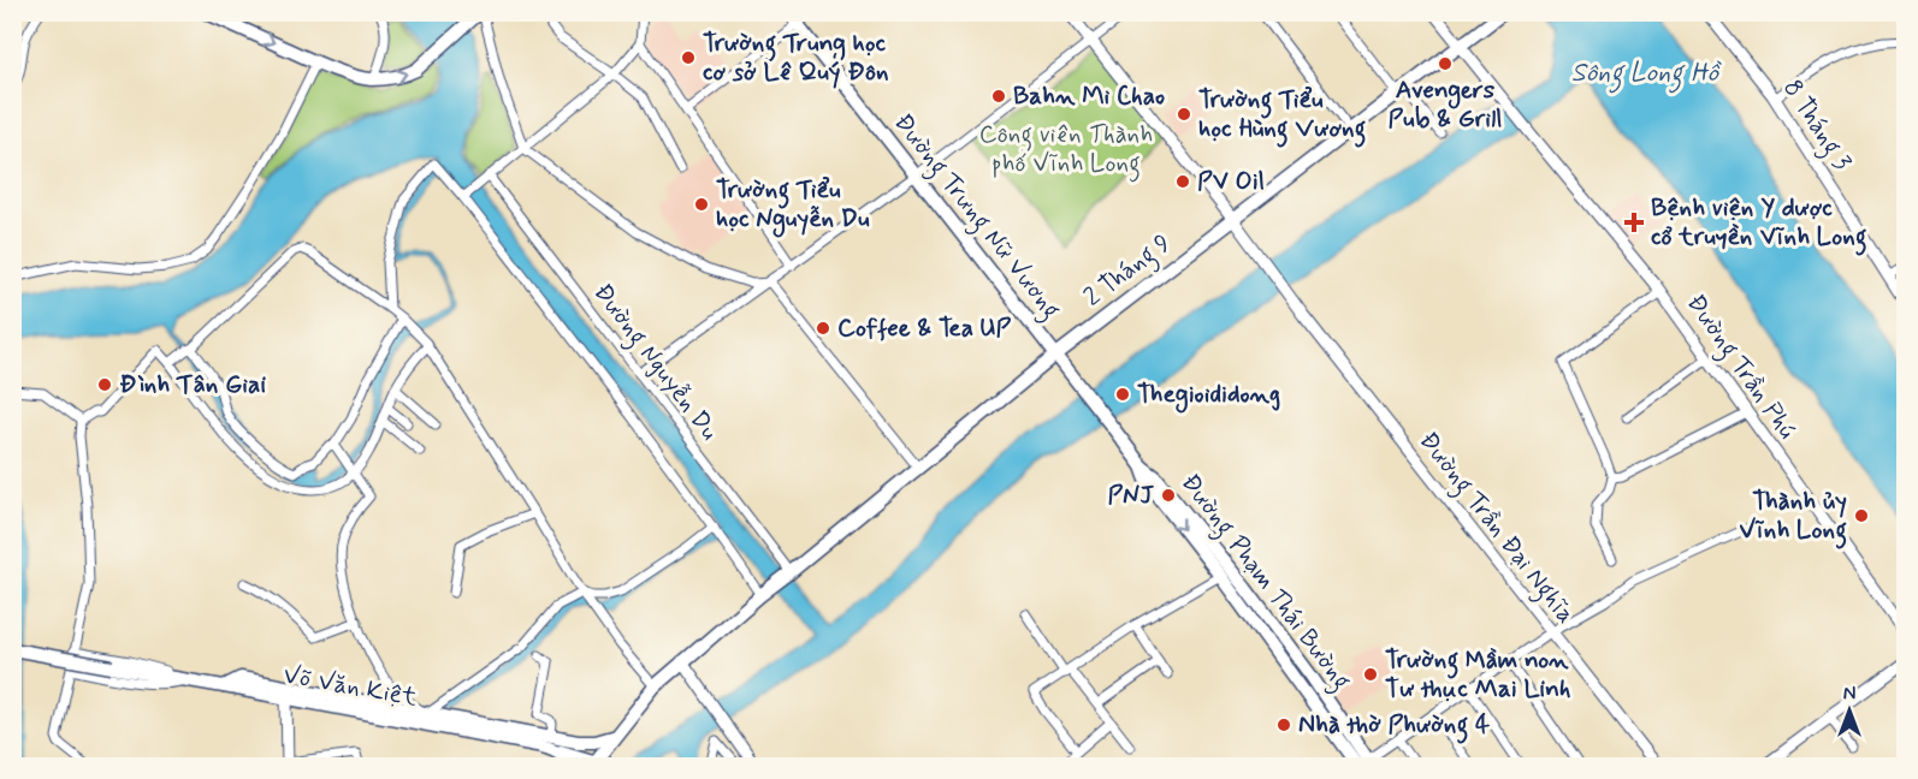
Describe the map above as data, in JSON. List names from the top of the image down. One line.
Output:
{"streets":{"main road":["Đường Trưng Nữ Vương","2 Tháng 9","Đường Phạm Thái Bường","Võ Văn Kiệt"],"street":["8 Tháng 3","Đường Nguyễn Du","Đường Trần Phú","Đường Trần Đại Nghĩa"]},"crossings":[["Đường Trưng Nữ Vương","2 Tháng 9"],["Đường Trưng Nữ Vương","Đường Phạm Thái Bường"],["2 Tháng 9","Đường Nguyễn Du"],["2 Tháng 9","Đường Trần Phú"],["2 Tháng 9","Đường Trần Đại Nghĩa"],["2 Tháng 9","Võ Văn Kiệt"]],"water":["Sông Long Hồ"],"parks":["Công viên Thành phố Vĩnh Long"],"places":{"other":["Trường Trung học cơ sở Lê Quý Đôn","Avengers Pub & Grill","Bahn Mi Chao","Trường Tiểu học Hùng Vương","PV Oil","Trường Tiểu học Nguyễn Du","Coffee & Tea UP","Đình Tân Giai","Thegioididong","PNJ","Thành ủy Vĩnh Long","Trường Mầm non Tư thục Mai Linh","Nhà thờ Phường 4"],"health":["Bệnh viện Y dược cổ truyền Vĩnh Long"]},"north":"top"}
